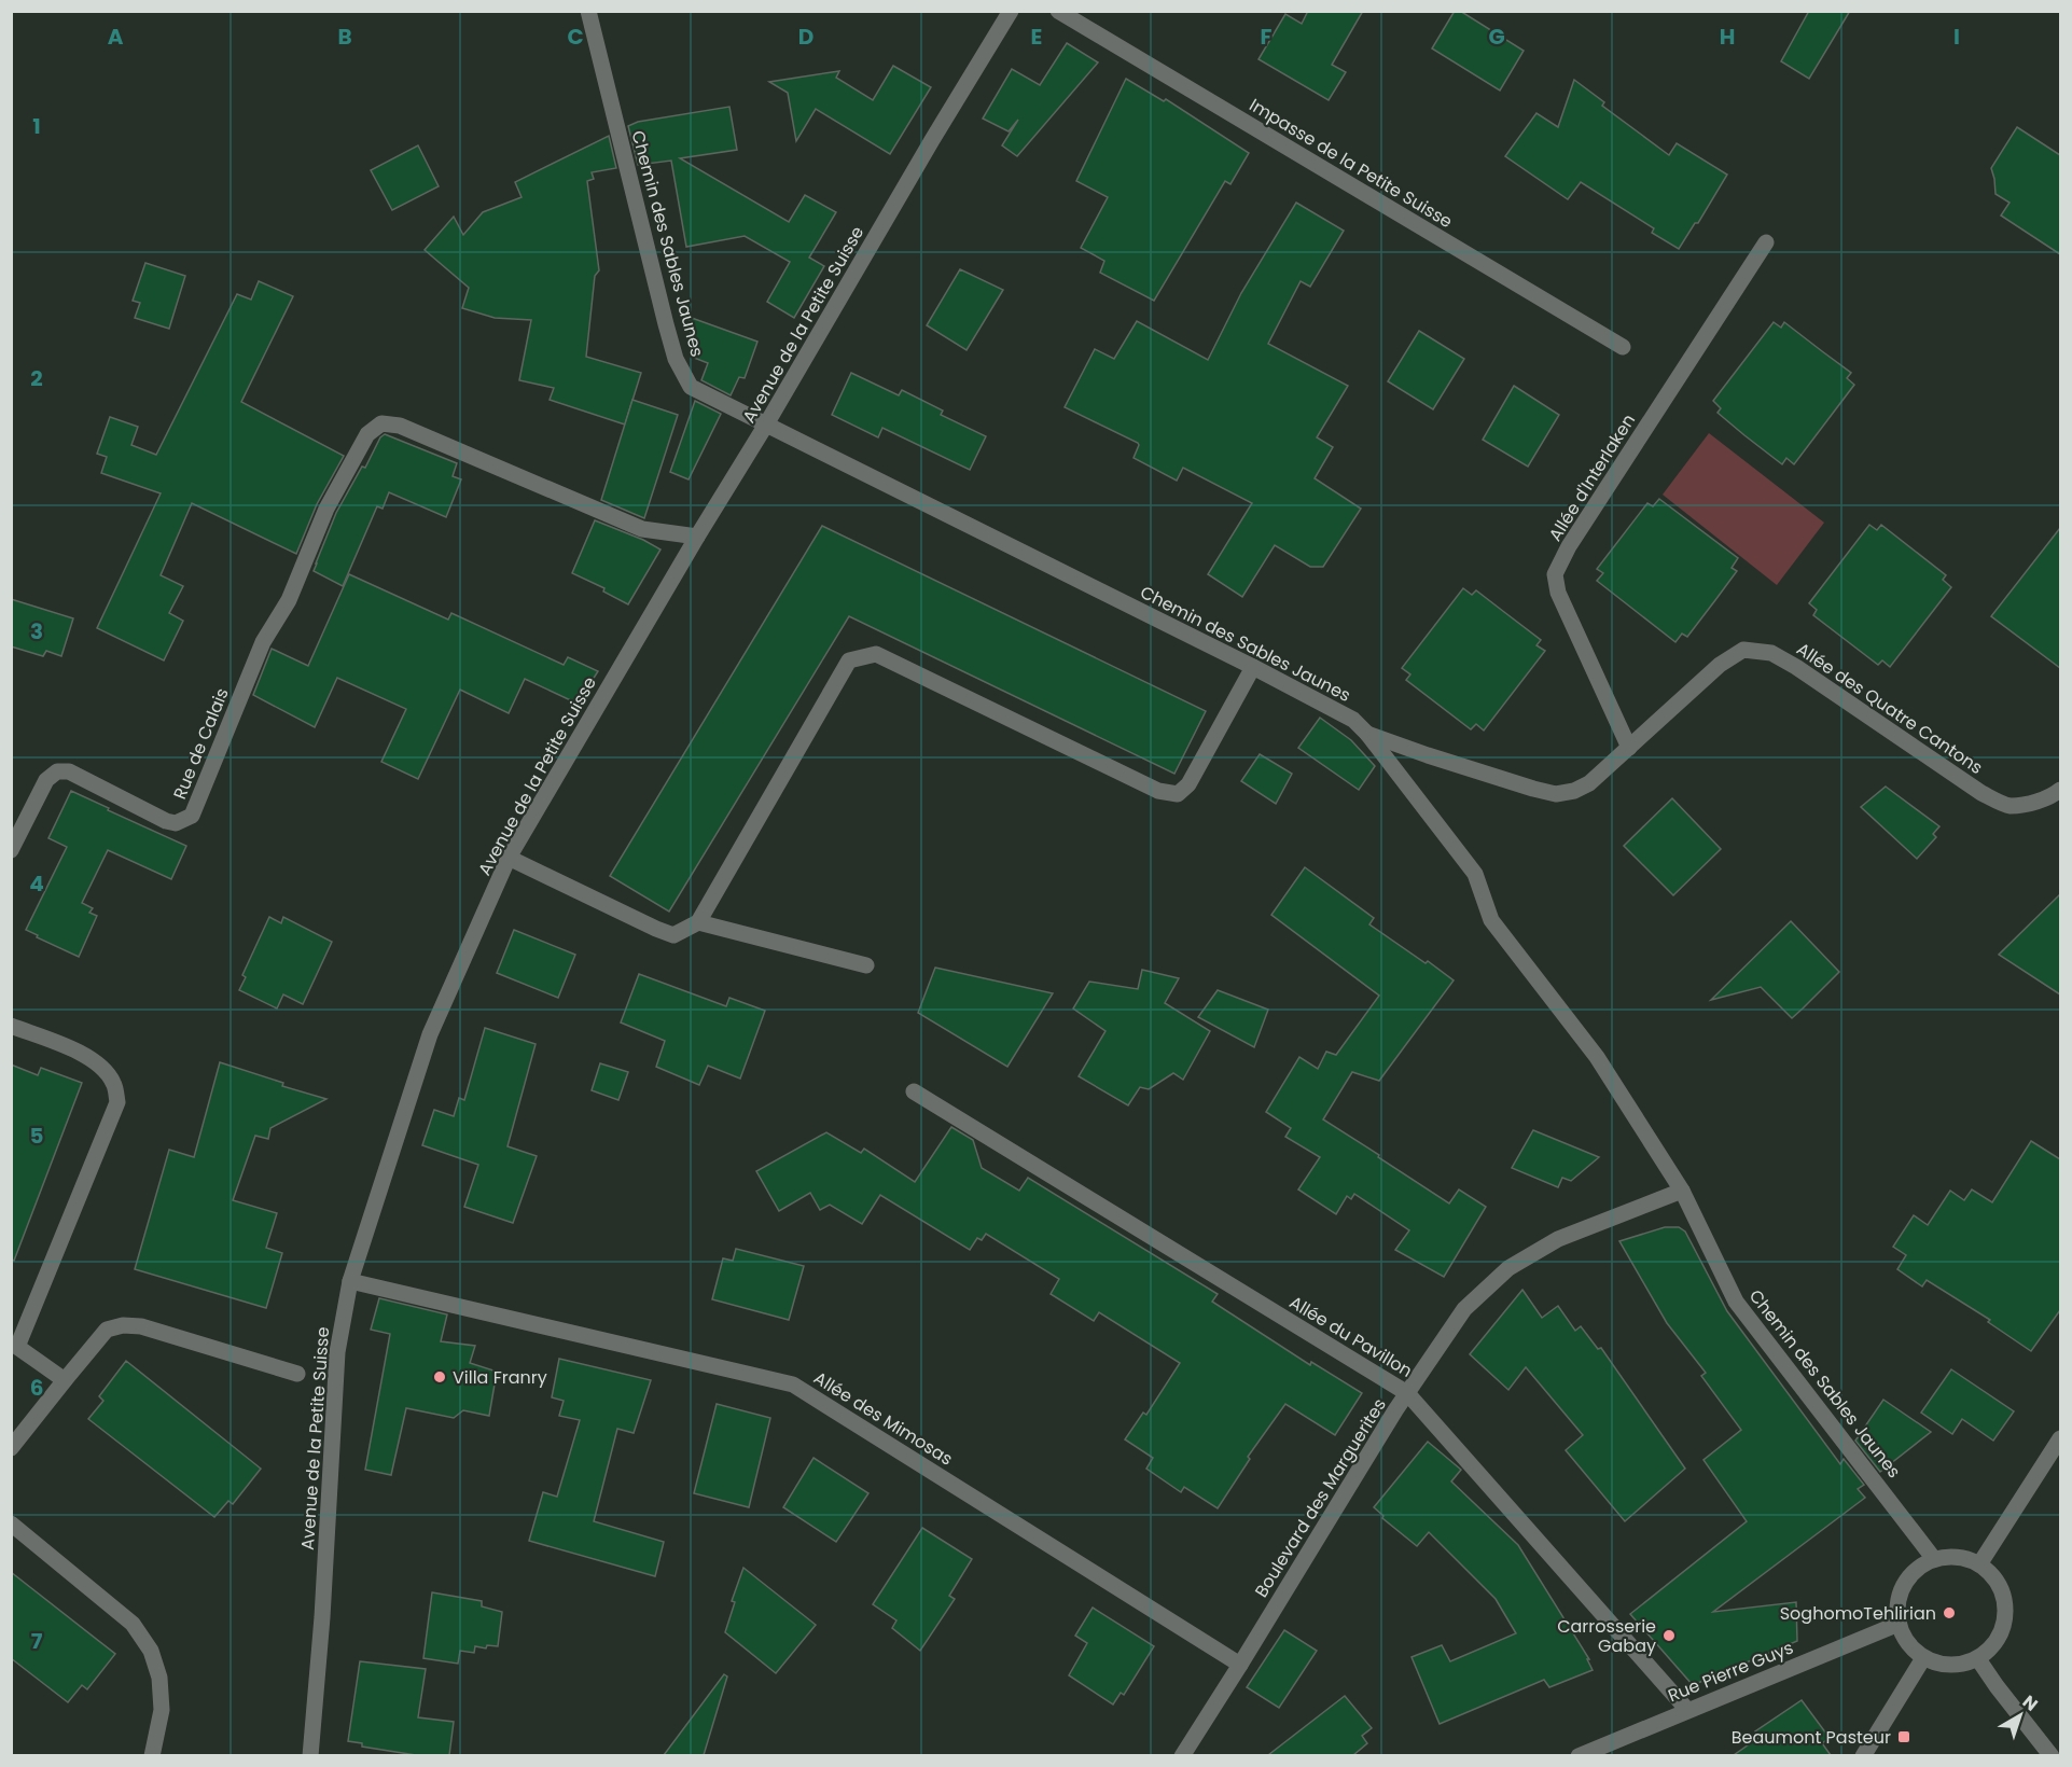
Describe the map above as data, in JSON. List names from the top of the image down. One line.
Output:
{"streets":{"street":["Impasse de la Petite Suisse","Chemin des Sables Jaunes","Avenue de la Petite Suisse","Allée d'Interlaken","Allée des Quatre Cantons","Rue de Calais","Allée du Pavillon","Allée des Mimosas","Boulevard des Marguerites","Rue Pierre Guys"]},"crossings":[["Chemin des Sables Jaunes","Avenue de la Petite Suisse"],["Chemin des Sables Jaunes","Allée des Quatre Cantons"],["Chemin des Sables Jaunes","Boulevard des Marguerites"],["Chemin des Sables Jaunes","Rue Pierre Guys"],["Avenue de la Petite Suisse","Rue de Calais"],["Avenue de la Petite Suisse","Allée des Mimosas"],["Allée d'Interlaken","Allée des Quatre Cantons"],["Allée du Pavillon","Boulevard des Marguerites"],["Allée du Pavillon","Rue Pierre Guys"],["Allée des Mimosas","Boulevard des Marguerites"]],"places":{"other":["Villa Franry","SoghomoTehlirian","Carrosserie Gabay"],"transit":["Beaumont Pasteur"]},"north":"top right","grid":{"columns":["A","B","C","D","E","F","G","H","I"],"rows":["1","2","3","4","5","6","7"]}}
